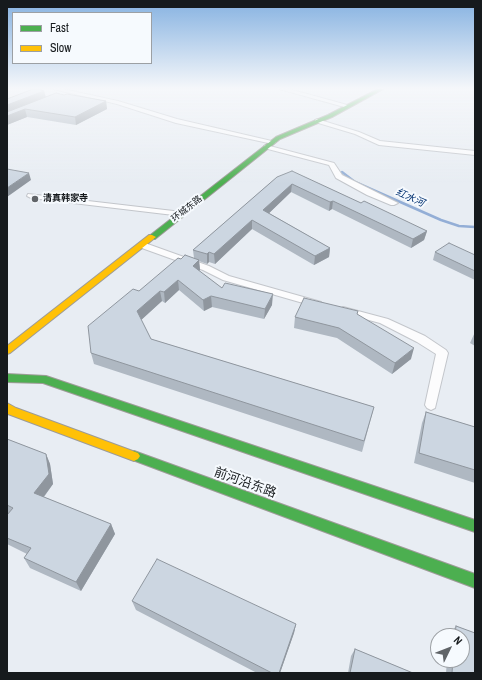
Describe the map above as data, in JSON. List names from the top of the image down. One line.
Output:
{"streets":{"main road":["环城东路","前河沿东路"]},"water":["红水河"],"places":["清真韩家寺"],"legend":["Fast","Slow"],"north":"top right"}
